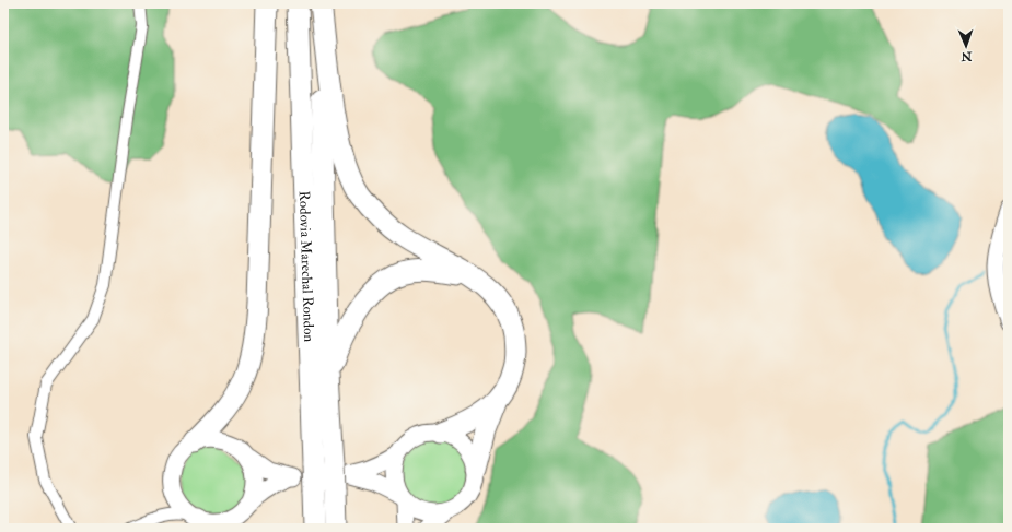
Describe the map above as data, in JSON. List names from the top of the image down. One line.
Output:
{"streets":{"highway":["Rodovia Marechal Rondon"]},"north":"bottom"}
